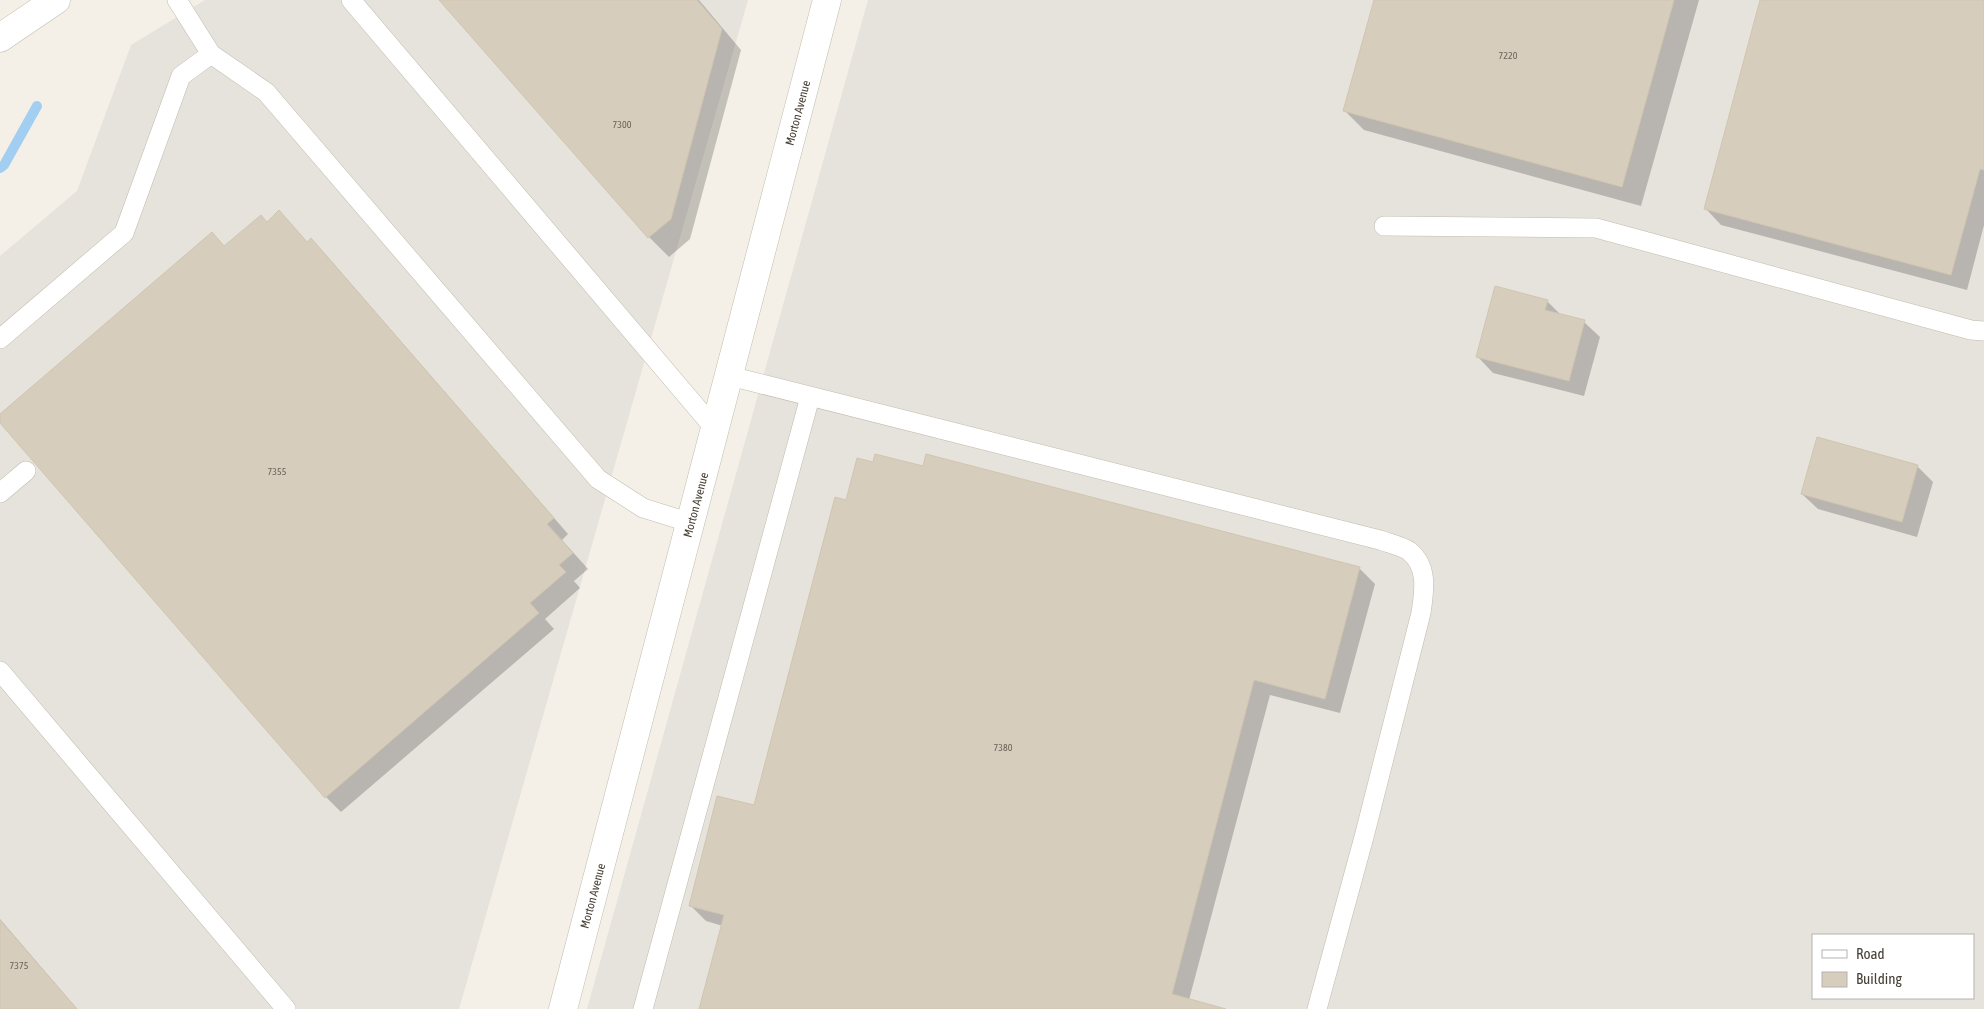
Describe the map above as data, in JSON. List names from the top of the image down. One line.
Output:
{"streets":{"street":["Morton Avenue"]},"house_numbers":["7220","7300","7355","7380","7375"],"legend":["Road","Building"]}
